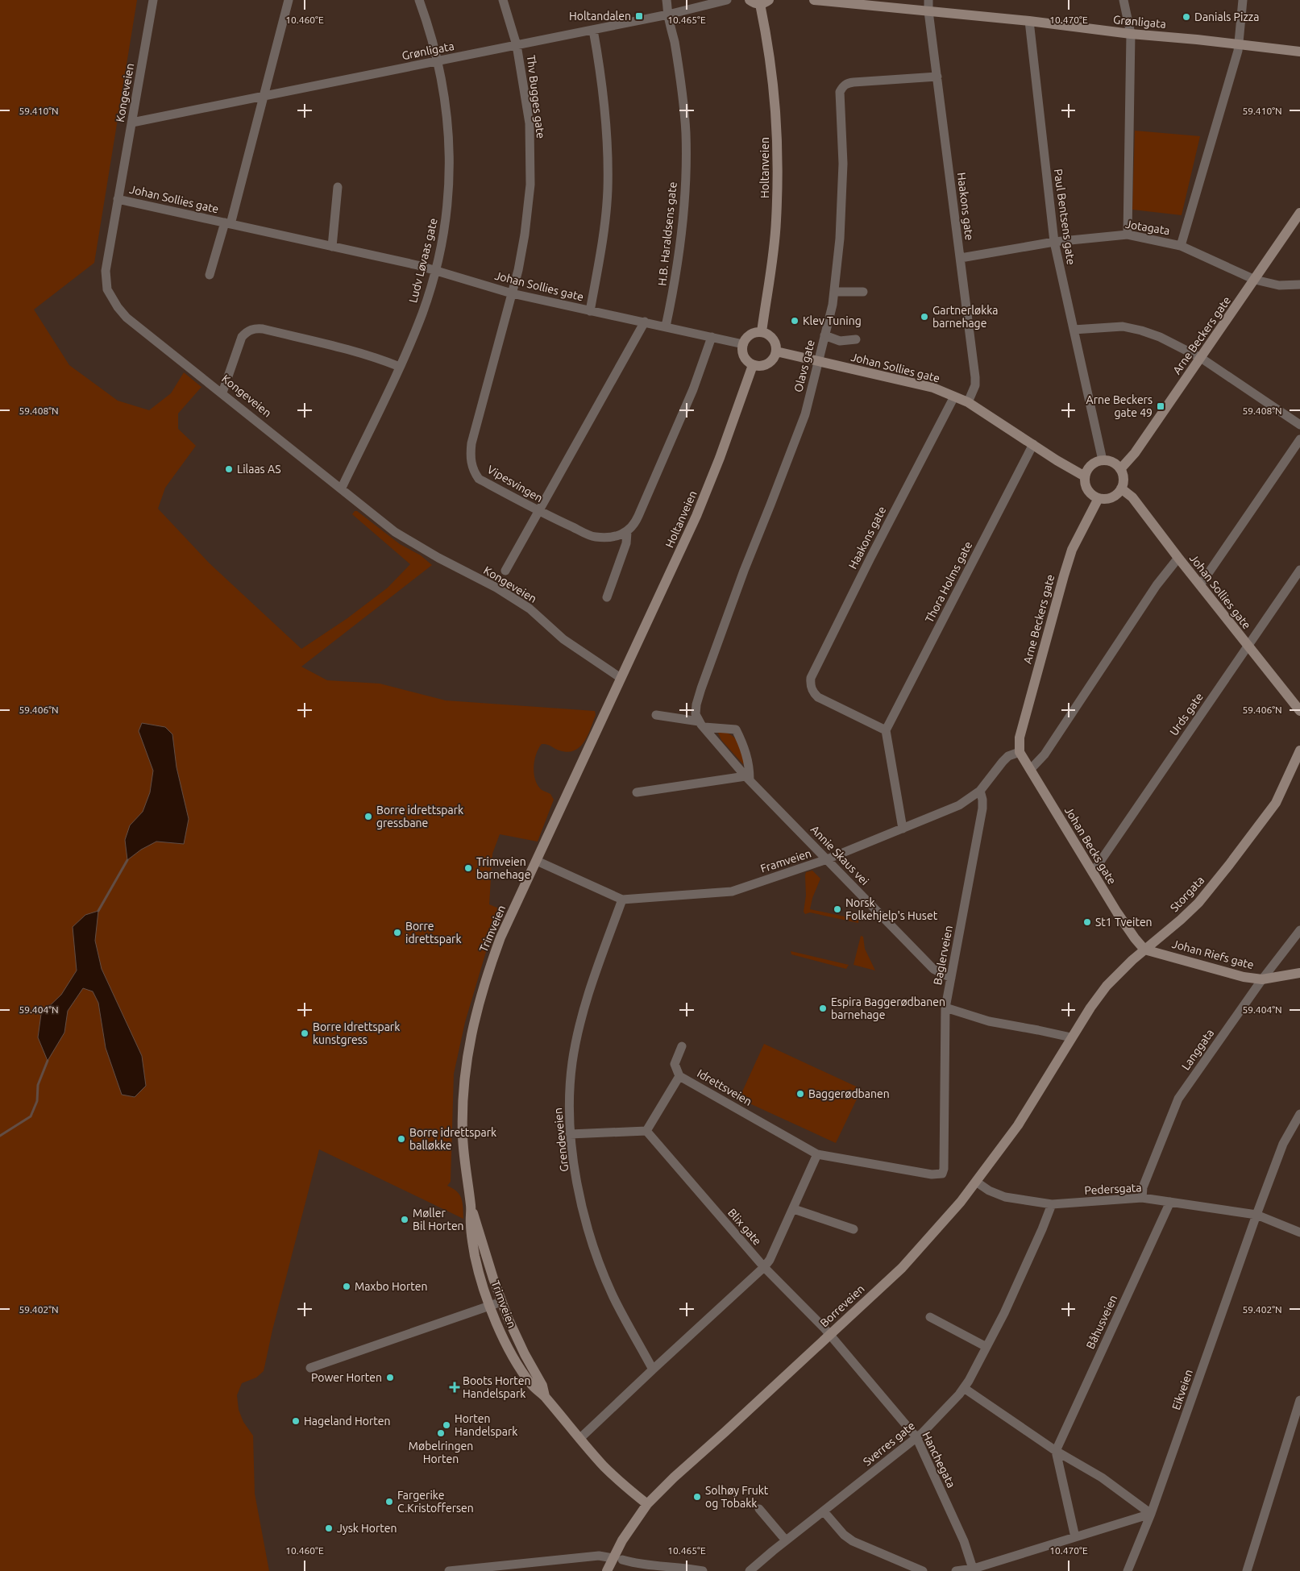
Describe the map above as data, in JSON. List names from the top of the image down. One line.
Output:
{"streets":{"main road":["Grønligata","Holtanveien","Johan Sollies gate","Arne Beckers gate","Johan Becks gate","Storgata","Trimveien","Johan Riefs gate","Borreveien"],"street":["Kongeveien","Thv Bugges gate","Haakons gate","Paul Bentsens gate","Jotagata","H.B. Haraldsens gate","Ludv Løvaas gate","Olavs gate","Vipesvingen","Thora Holms gate","Urds gate","Annie Skaus vei","Framveien","Baglerveien","Langgata","Idrettsveien","Grendeveien","Pedersgata","Blix gate","Båhusveien","Eikveien","Sverres gate","Hanchegata"]},"crossings":[["Grønligata","Kongeveien"],["Grønligata","Thv Bugges gate"],["Grønligata","Haakons gate"],["Grønligata","Paul Bentsens gate"],["Grønligata","H.B. Haraldsens gate"],["Grønligata","Ludv Løvaas gate"],["Kongeveien","Holtanveien"],["Kongeveien","Johan Sollies gate"],["Kongeveien","Ludv Løvaas gate"],["Kongeveien","Trimveien"],["Thv Bugges gate","Johan Sollies gate"],["Thv Bugges gate","Vipesvingen"],["Holtanveien","Johan Sollies gate"],["Holtanveien","Trimveien"],["Johan Sollies gate","Haakons gate"],["Johan Sollies gate","Paul Bentsens gate"],["Johan Sollies gate","H.B. Haraldsens gate"],["Johan Sollies gate","Ludv Løvaas gate"],["Johan Sollies gate","Arne Beckers gate"],["Johan Sollies gate","Olavs gate"],["Johan Sollies gate","Vipesvingen"],["Johan Sollies gate","Thora Holms gate"],["Johan Sollies gate","Urds gate"],["Haakons gate","Jotagata"],["Haakons gate","Olavs gate"],["Haakons gate","Thora Holms gate"],["Paul Bentsens gate","Jotagata"],["Paul Bentsens gate","Arne Beckers gate"],["Jotagata","Arne Beckers gate"],["Arne Beckers gate","Johan Becks gate"],["Arne Beckers gate","Framveien"],["Olavs gate","Annie Skaus vei"],["Urds gate","Johan Becks gate"],["Johan Becks gate","Framveien"],["Johan Becks gate","Storgata"],["Johan Becks gate","Johan Riefs gate"],["Annie Skaus vei","Framveien"],["Annie Skaus vei","Baglerveien"],["Framveien","Trimveien"],["Framveien","Baglerveien"],["Framveien","Grendeveien"],["Storgata","Johan Riefs gate"],["Storgata","Borreveien"],["Trimveien","Borreveien"],["Johan Riefs gate","Langgata"],["Baglerveien","Idrettsveien"],["Langgata","Pedersgata"],["Idrettsveien","Blix gate"],["Pedersgata","Borreveien"],["Pedersgata","Båhusveien"],["Pedersgata","Eikveien"],["Pedersgata","Sverres gate"],["Blix gate","Borreveien"],["Blix gate","Hanchegata"],["Borreveien","Hanchegata"],["Sverres gate","Hanchegata"]],"places":{"transit":["Holtandalen","Arne Beckers gate 49"],"other":["Danials Pizza","Gartnerløkka barnehage","Klev Tuning","Lilaas AS","Borre idrettspark gressbane","Trimveien barnehage","Norsk Folkehjelp's Huset","St1 Tveiten","Borre idrettspark","Espira Baggerødbanen barnehage","Borre Idrettspark kunstgress","Baggerødbanen","Borre idrettspark balløkke","Møller Bil Horten","Maxbo Horten","Power Horten","Hageland Horten","Horten Handelspark","Møbelringen Horten","Solhøy Frukt og Tobakk","Fargerike C.Kristoffersen","Jysk Horten"],"health":["Boots Horten Handelspark"]},"coordinates":["10.460°E","10.465°E","10.470°E","59.410°N","59.408°N","59.406°N","59.404°N","59.402°N"]}
